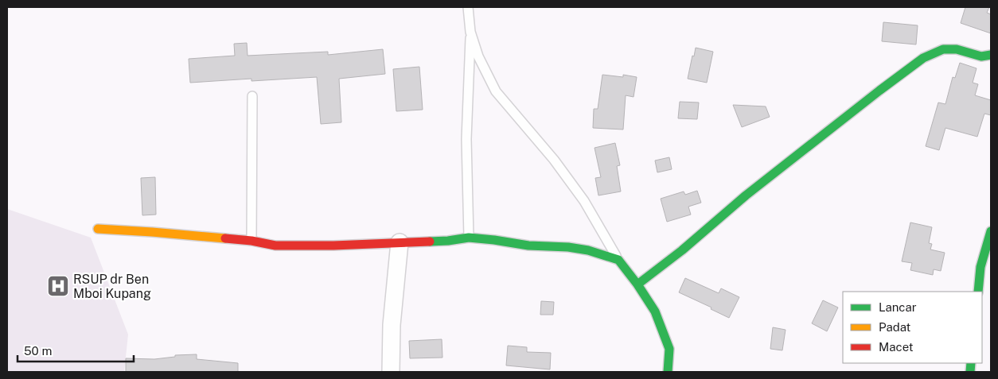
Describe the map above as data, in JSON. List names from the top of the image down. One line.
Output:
{"places":{"hospital":["RSUP dr Ben Mboi Kupang"]},"legend":["Lancar","Padat","Macet"],"scale_bar":"50 m"}
